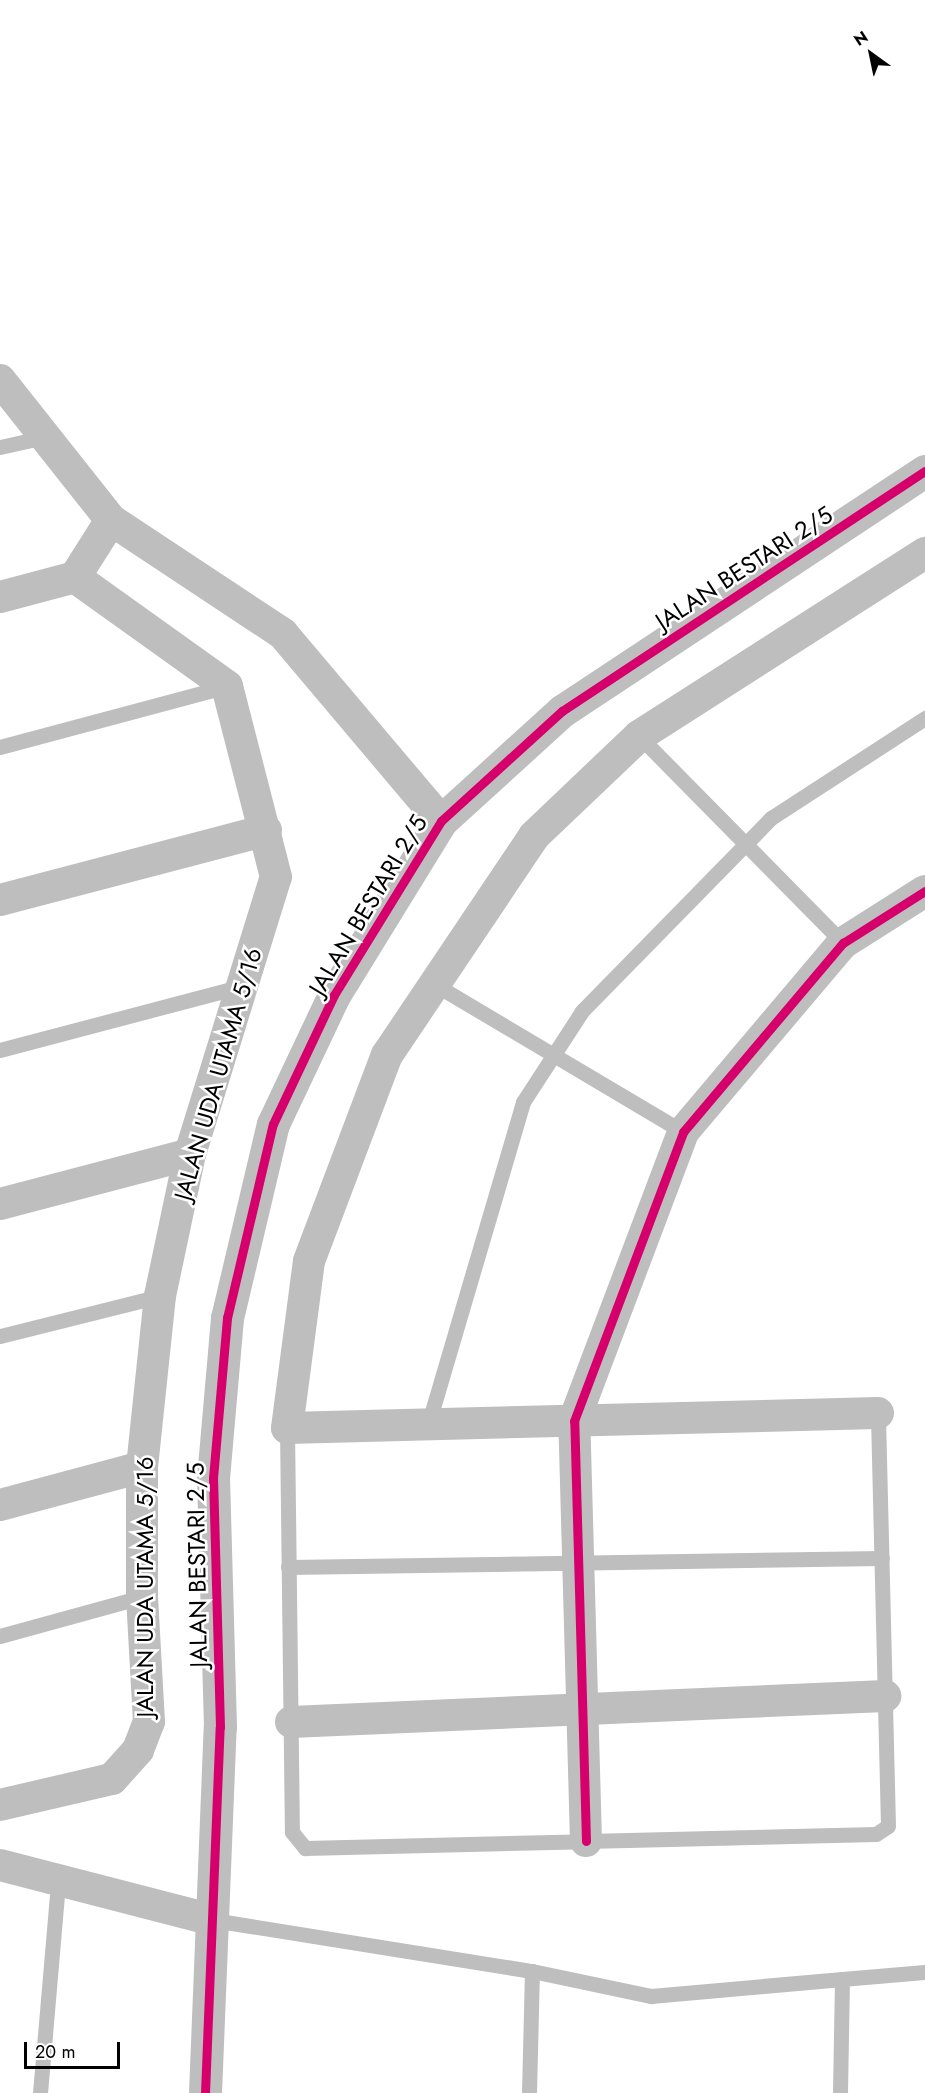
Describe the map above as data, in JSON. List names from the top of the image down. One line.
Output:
{"streets":{"street":["JALAN BESTARI 2/5","JALAN UDA UTAMA 5/16"]},"scale_bar":"20 m","north":"top left"}
